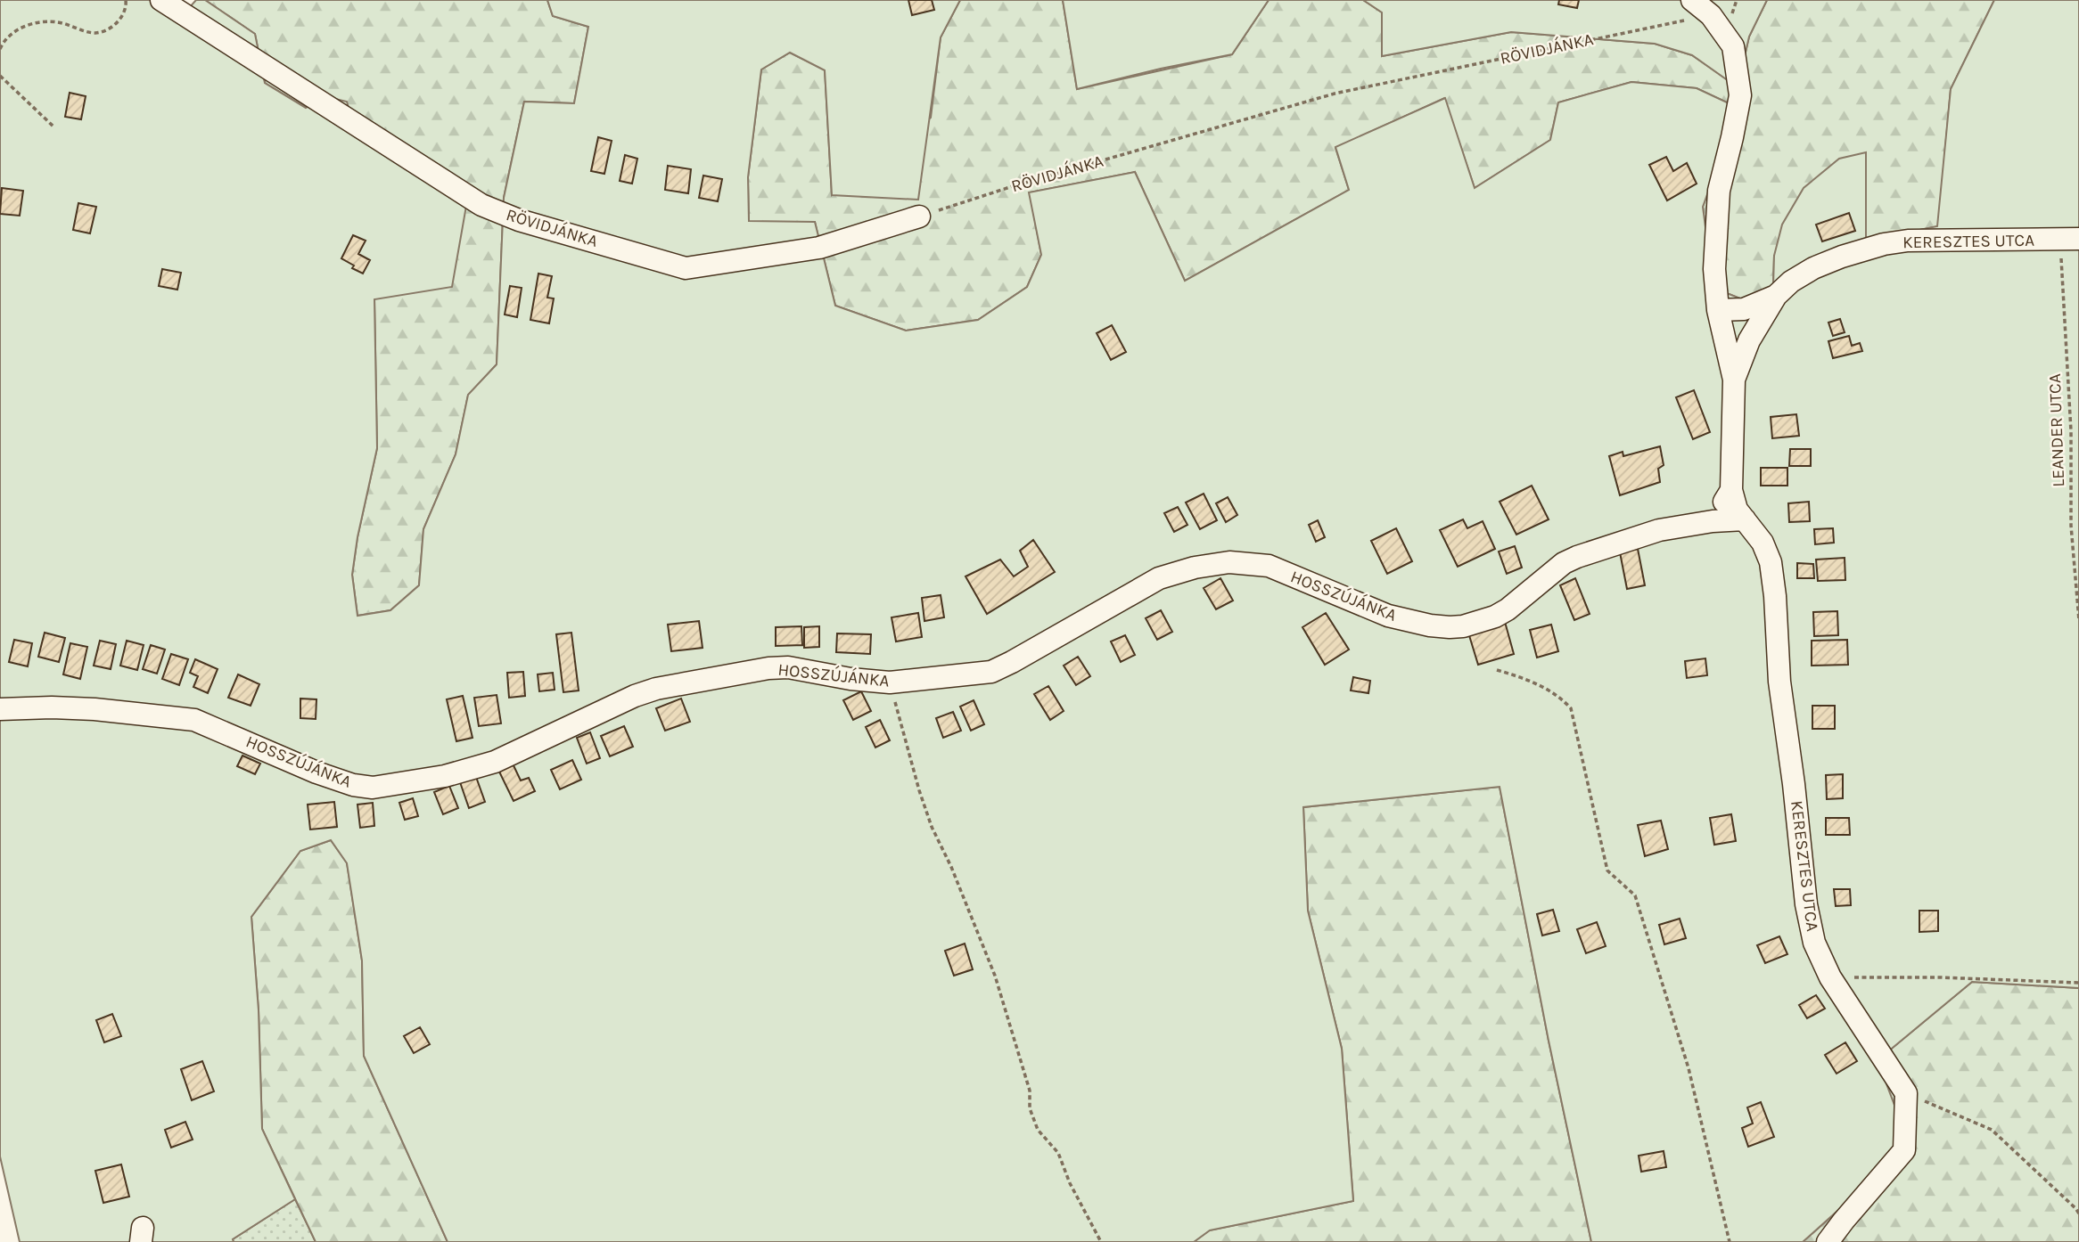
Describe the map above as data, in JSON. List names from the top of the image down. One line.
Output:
{"streets":{"street":["RÖVIDJÁNKA","KERESZTES UTCA","HOSSZÚJÁNKA"],"path":["LEANDER UTCA"]},"crossings":[["KERESZTES UTCA","LEANDER UTCA"],["KERESZTES UTCA","HOSSZÚJÁNKA"]]}
